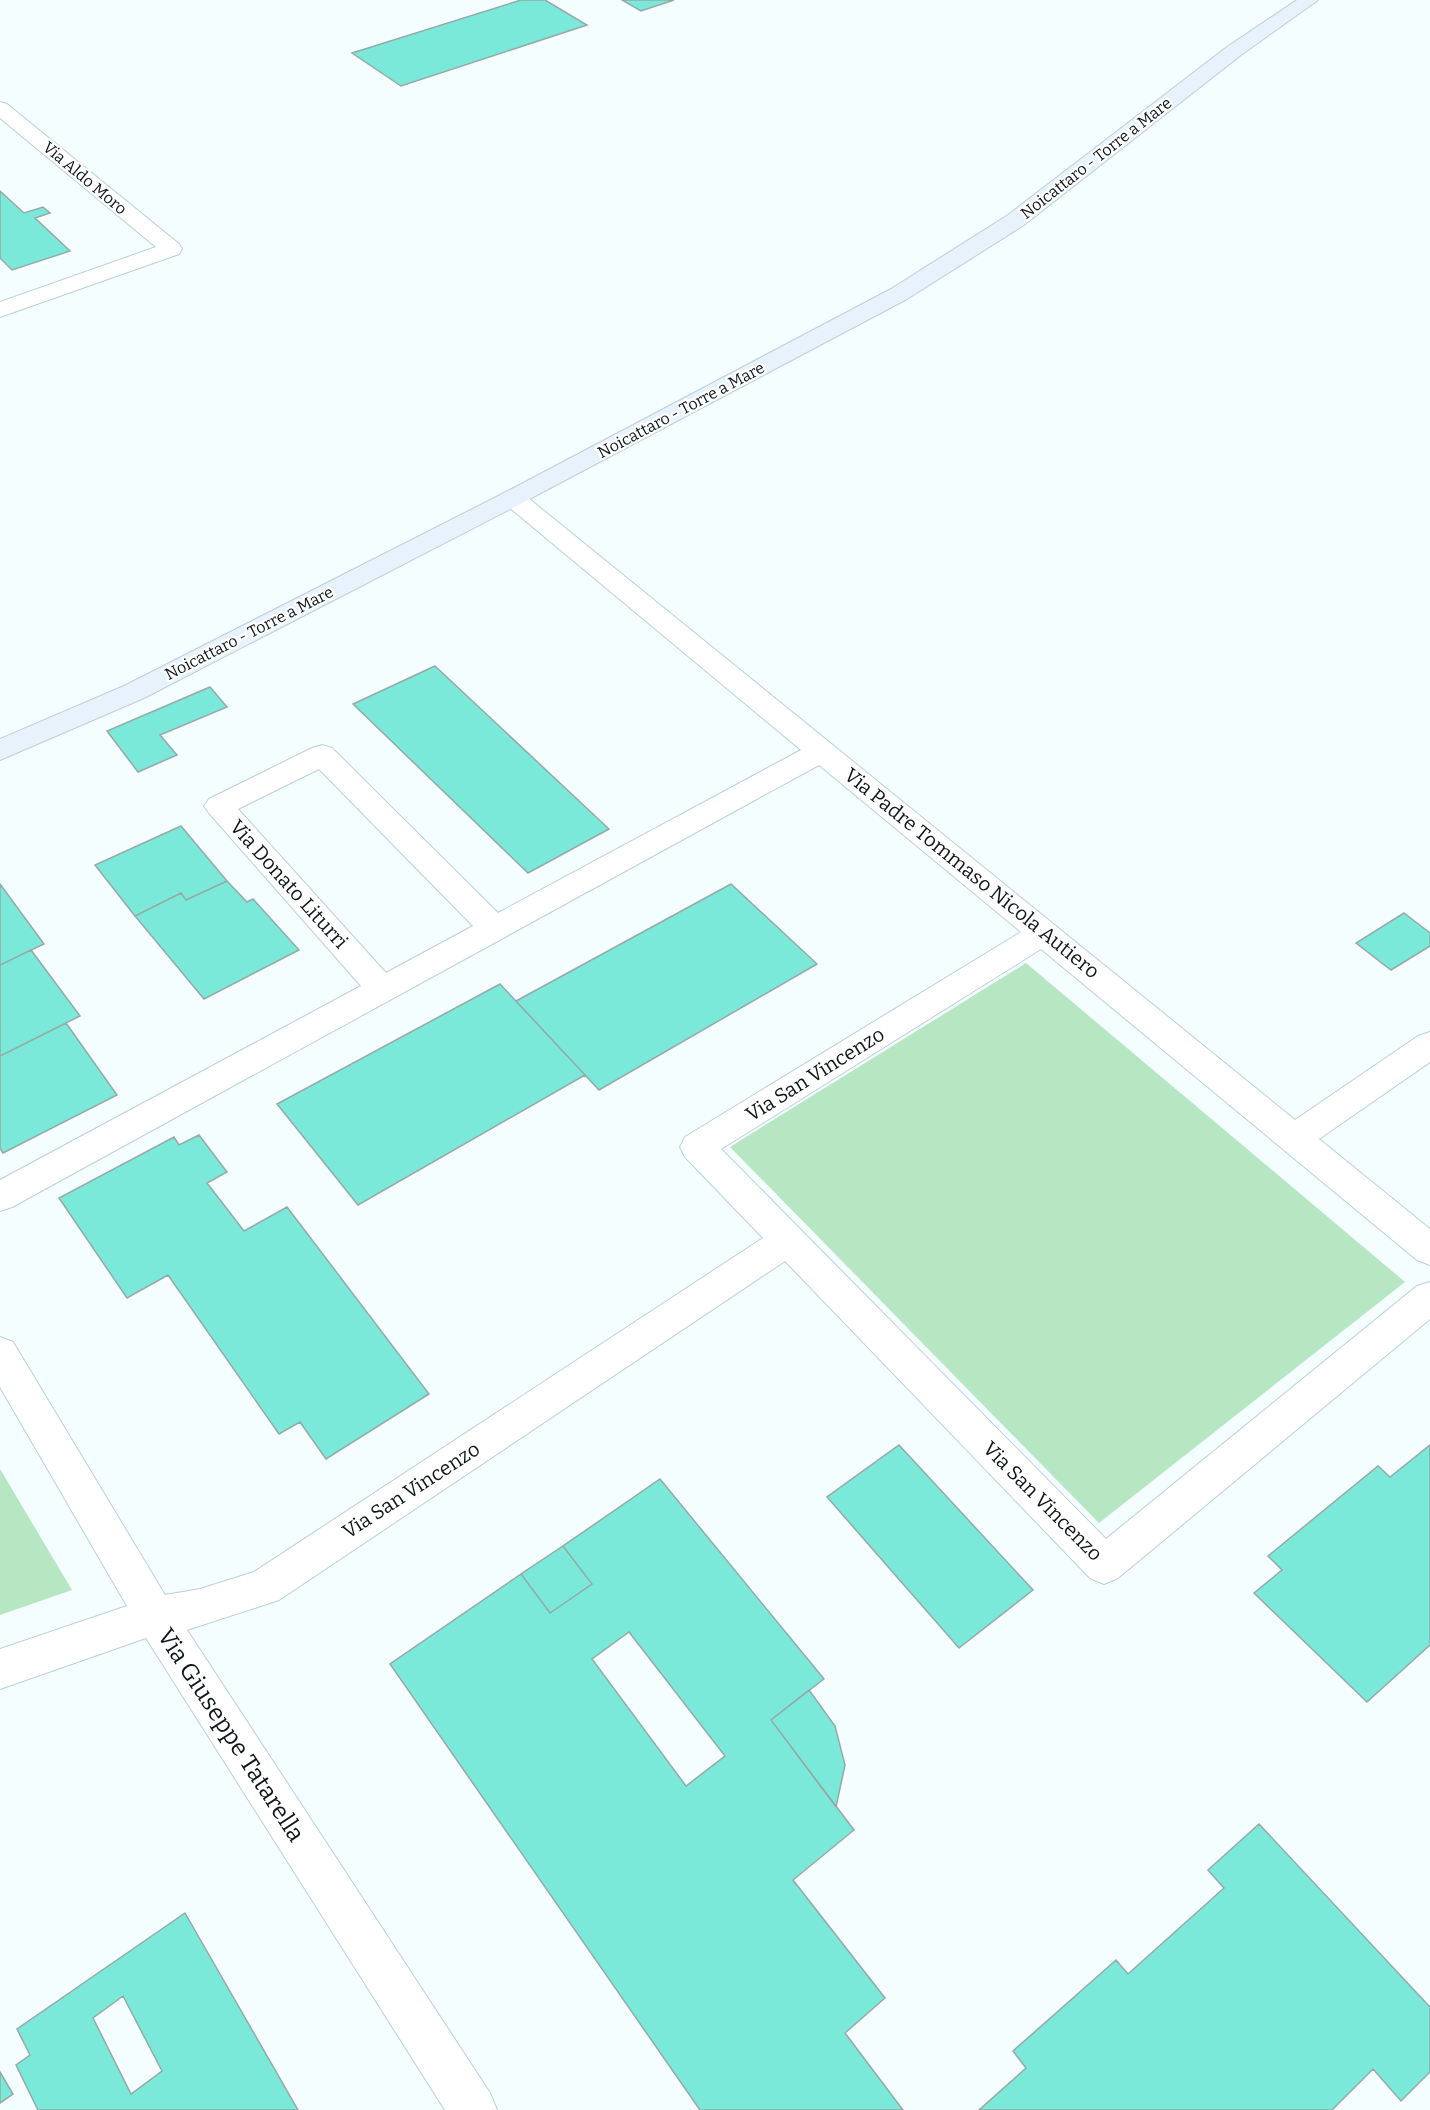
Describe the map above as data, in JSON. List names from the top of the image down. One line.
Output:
{"streets":{"main road":["Noicattaro - Torre a Mare"],"street":["Via Aldo Moro","Via Padre Tommaso Nicola Autiero","Via Donato Liturri","Via San Vincenzo","Via Giuseppe Tatarella"]},"crossings":[["Noicattaro - Torre a Mare","Via Padre Tommaso Nicola Autiero"],["Via Padre Tommaso Nicola Autiero","Via San Vincenzo"],["Via San Vincenzo","Via Giuseppe Tatarella"]]}
